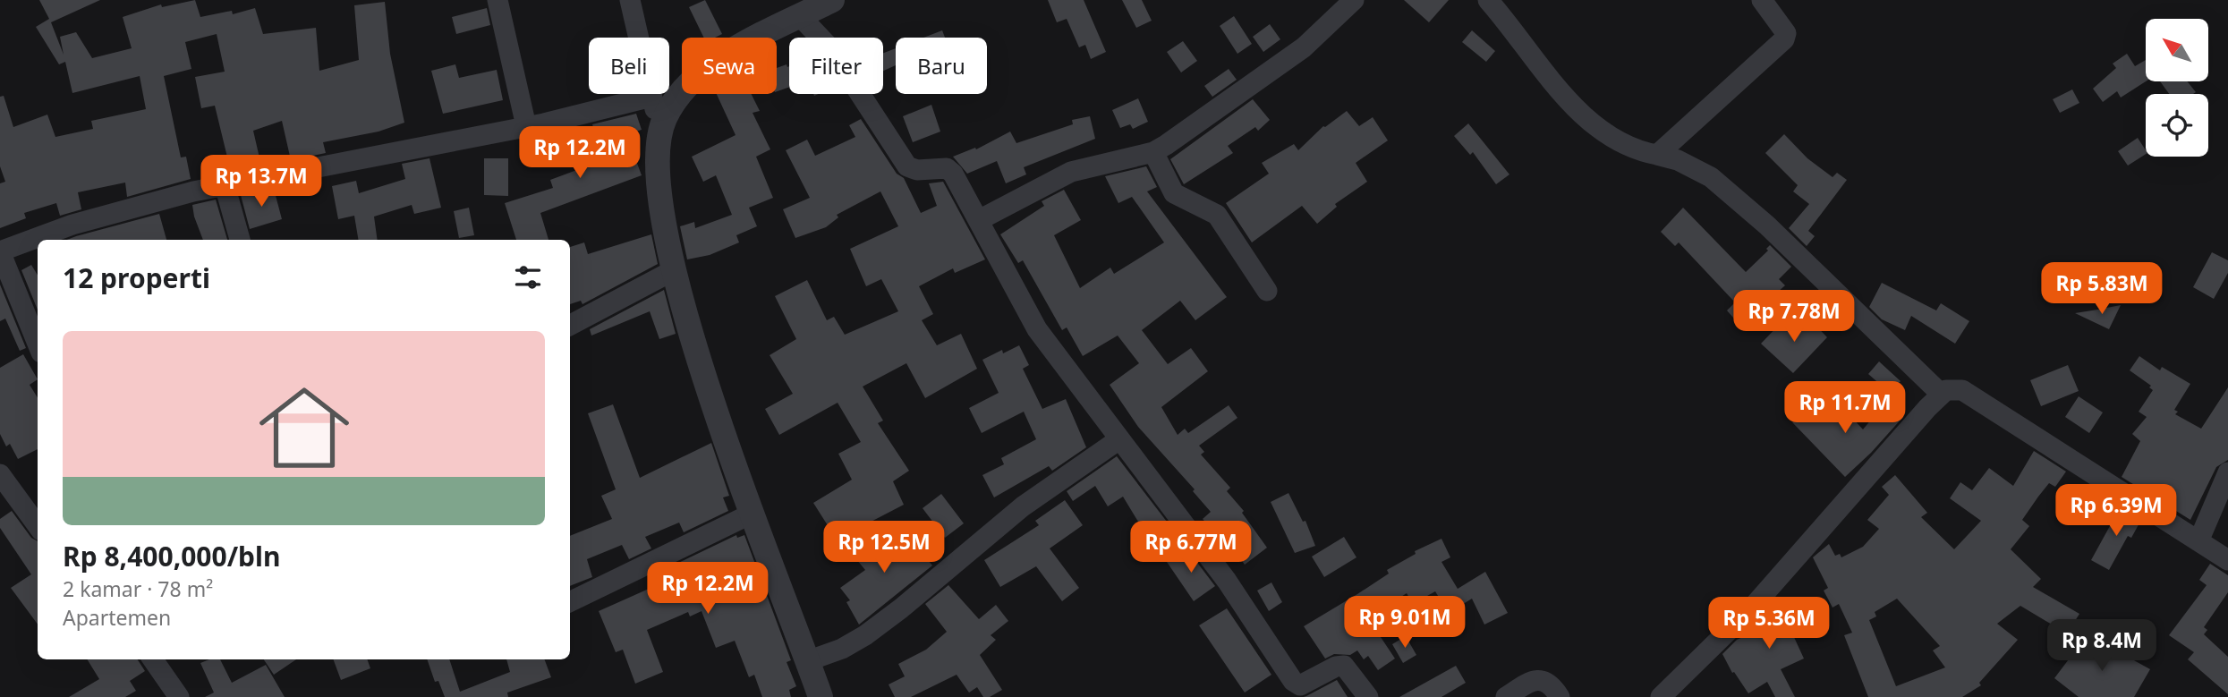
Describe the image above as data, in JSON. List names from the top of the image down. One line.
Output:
{"north":"top left","page":{"chip":["Beli","Sewa","Filter","Baru"],"price":["Rp 12.2M","Rp 13.7M","Rp 5.83M","Rp 7.78M","Rp 11.7M","Rp 6.39M","Rp 12.5M","Rp 6.77M","Rp 12.2M","Rp 9.01M","Rp 5.36M","Rp 8.4M"],"heading":"12 properti","list":[{"name":"Rp 8,400,000/bln","note":"2 kamar · 78 m² · Apartemen"}]}}
